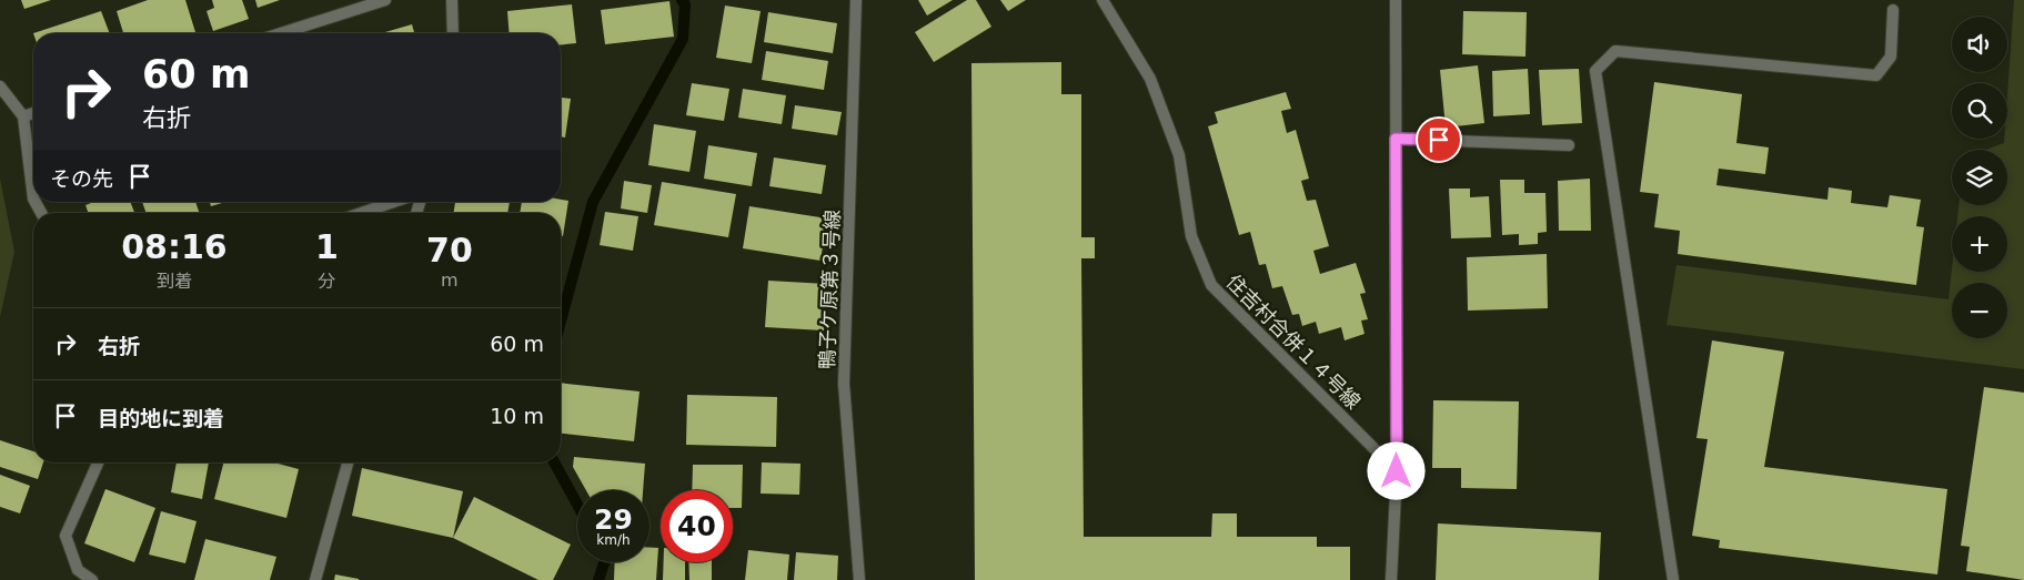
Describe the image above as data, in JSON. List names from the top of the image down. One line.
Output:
{"streets":{"street":["鴨子ケ原第３号線","住吉村合併１４号線"]},"page":{"map_buttons":["+","−"],"turn":["60 m","右折"],"then":"その先","eta":["08:16","到着","1","分","70","m"],"list":[{"name":"右折","value":"60 m"},{"name":"目的地に到着","value":"10 m"}],"speed":"29 km/h","limit":"40"}}
